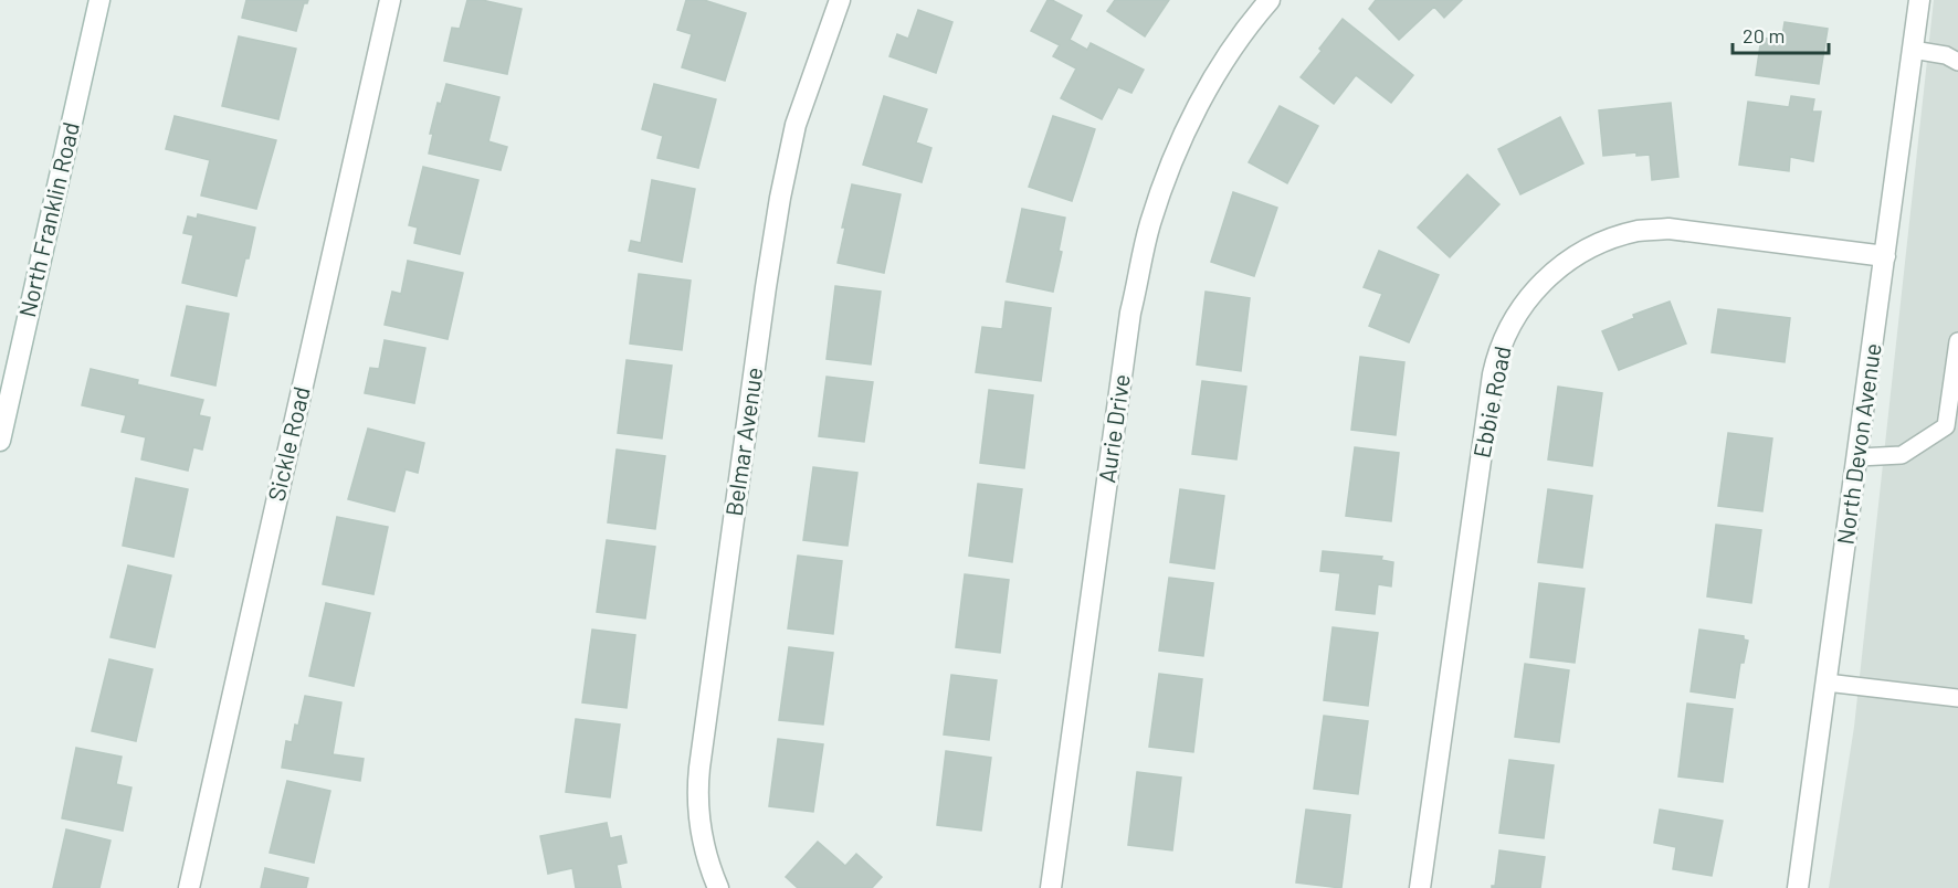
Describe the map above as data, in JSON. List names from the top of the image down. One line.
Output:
{"streets":{"street":["North Franklin Road","Ebbie Road","Aurie Drive","Belmar Avenue","Sickle Road","North Devon Avenue"]},"crossings":[["Ebbie Road","North Devon Avenue"]],"scale_bar":"20 m"}
